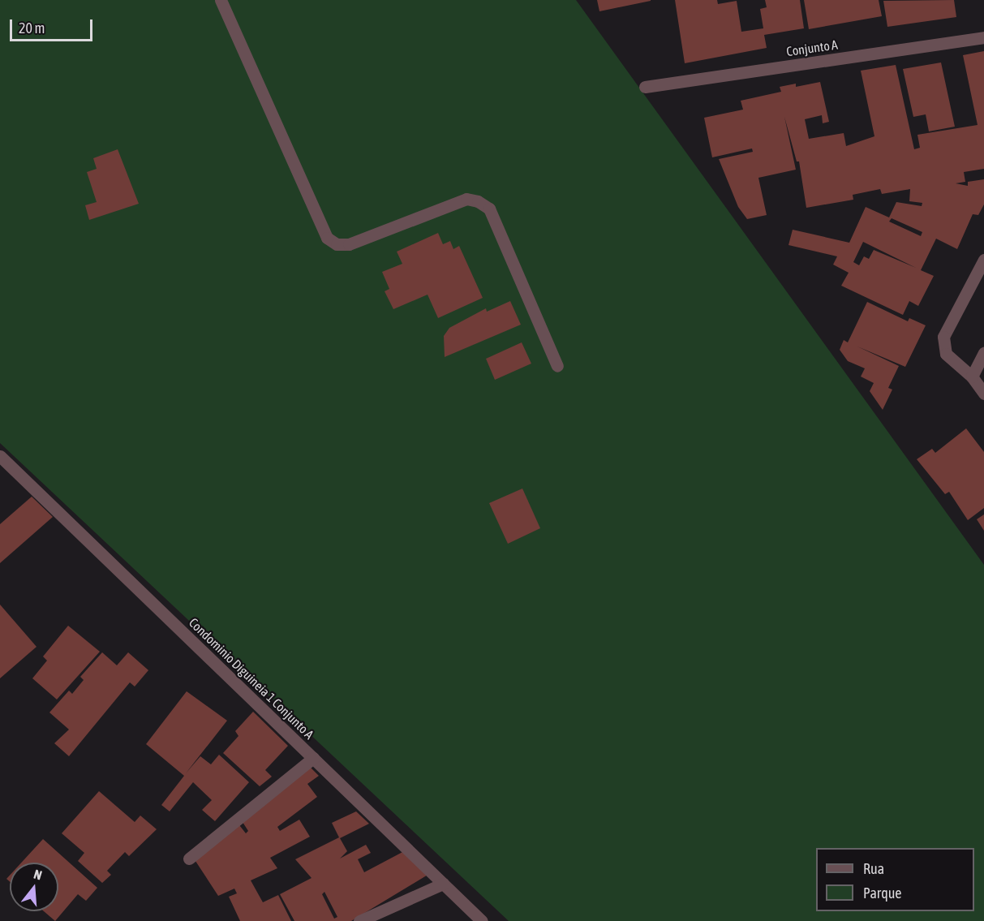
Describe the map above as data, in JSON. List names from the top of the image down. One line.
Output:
{"streets":{"street":["Conjunto A","Condominio Diguineia 1 Conjunto A"]},"legend":["Rua","Parque"],"scale_bar":"20 m","north":"top"}
